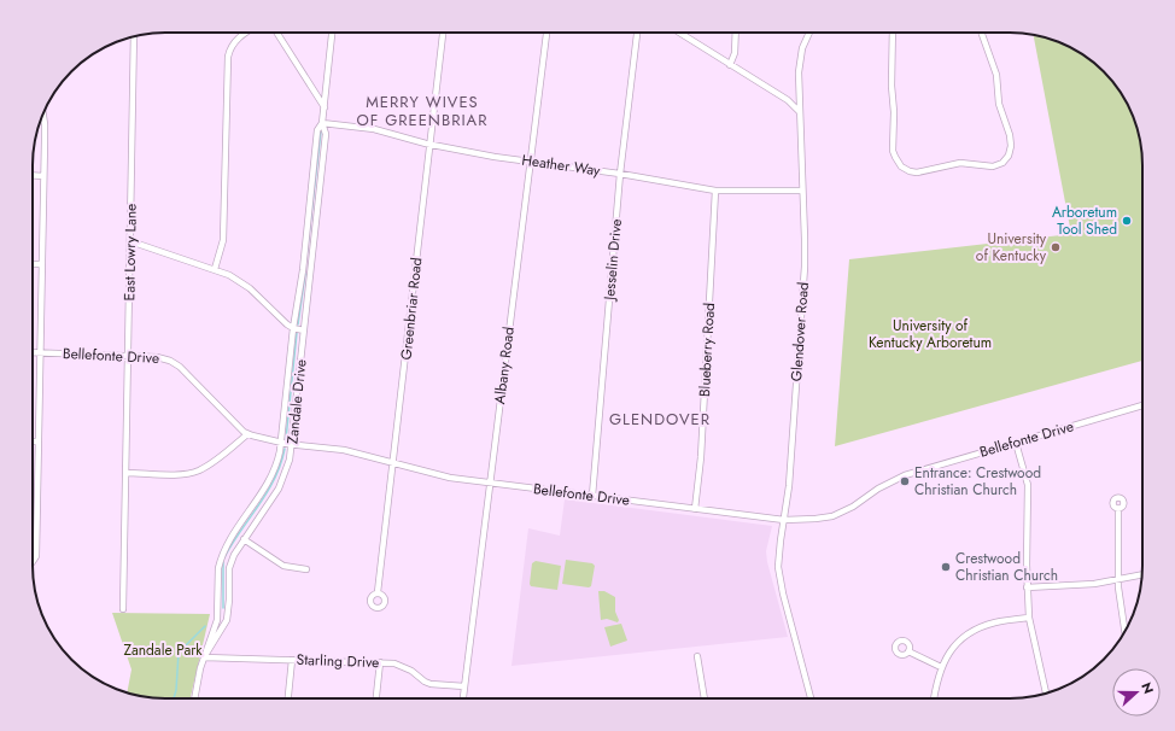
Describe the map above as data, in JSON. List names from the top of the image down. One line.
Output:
{"streets":{"street":["Heather Way","East Lowry Lane","Jesselin Drive","Greenbriar Road","Glendover Road","Blueberry Road","Bellefonte Drive","Albany Road","Zandale Drive","Starling Drive"]},"crossings":[["Heather Way","Jesselin Drive"],["Heather Way","Greenbriar Road"],["Heather Way","Glendover Road"],["Heather Way","Blueberry Road"],["Heather Way","Albany Road"],["Heather Way","Zandale Drive"],["East Lowry Lane","Bellefonte Drive"],["Jesselin Drive","Bellefonte Drive"],["Greenbriar Road","Bellefonte Drive"],["Glendover Road","Bellefonte Drive"],["Blueberry Road","Bellefonte Drive"],["Bellefonte Drive","Albany Road"],["Bellefonte Drive","Zandale Drive"],["Albany Road","Starling Drive"],["Zandale Drive","Starling Drive"]],"districts":["MERRY WIVES OF GREENBRIAR","GLENDOVER"],"parks":["University of Kentucky Arboretum","Zandale Park"],"places":["Arboretum Tool Shed","University of Kentucky","Entrance: Crestwood Christian Church","Crestwood Christian Church"],"north":"right"}
